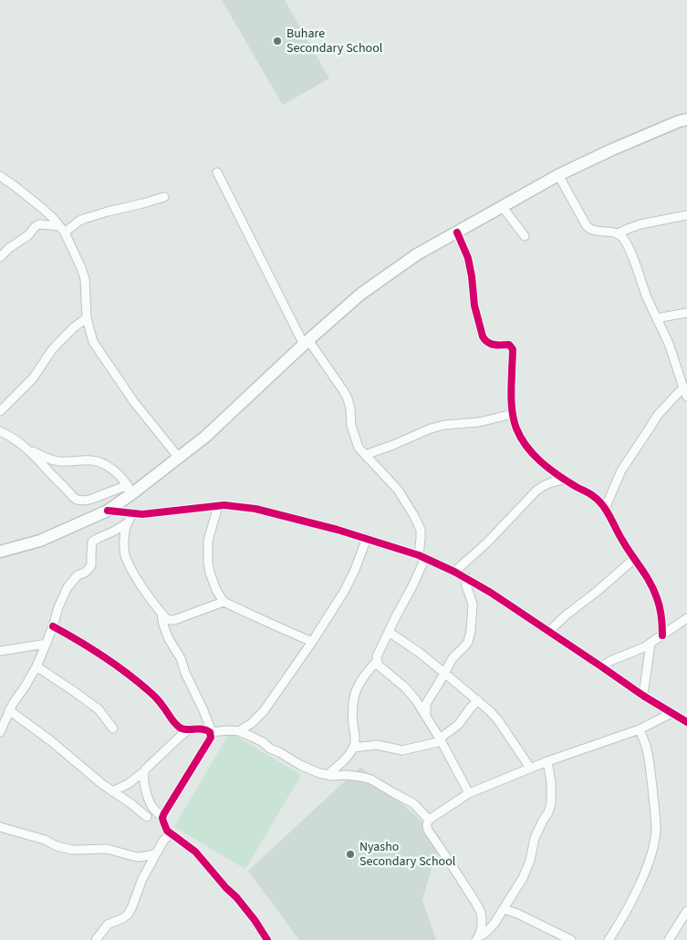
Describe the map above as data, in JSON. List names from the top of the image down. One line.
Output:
{"places":["Buhare Secondary School","Nyasho Secondary School"]}
